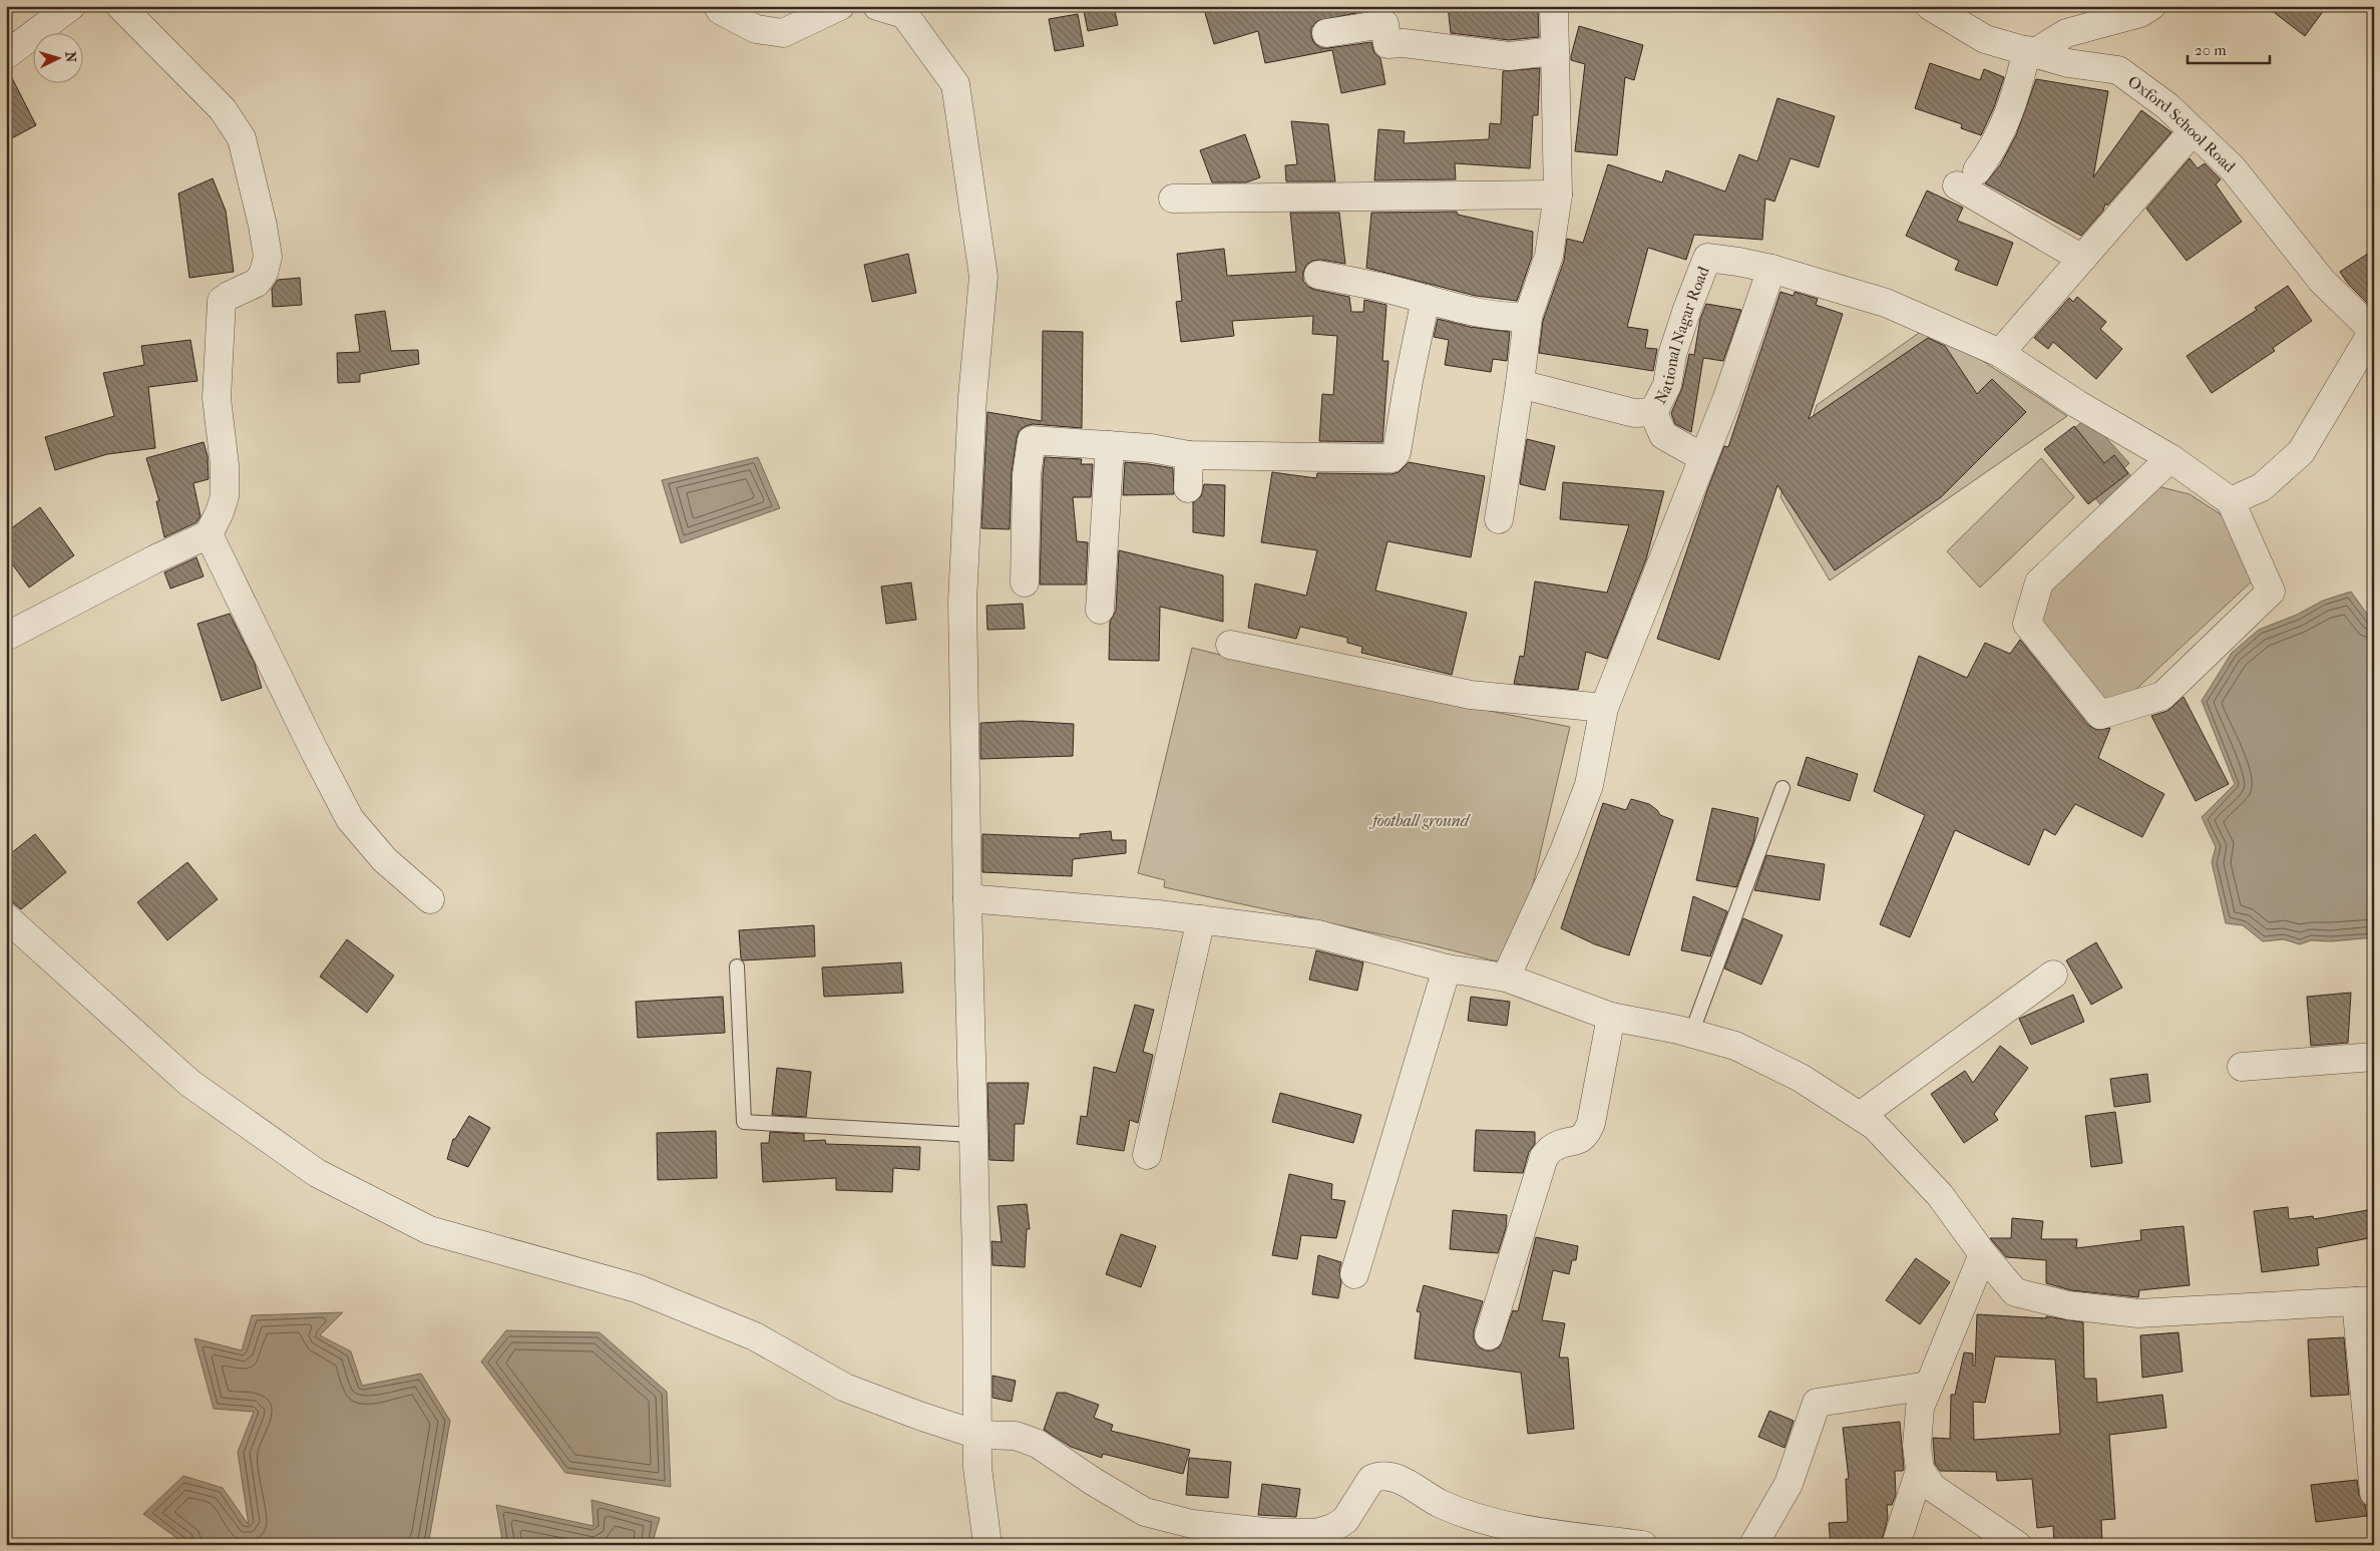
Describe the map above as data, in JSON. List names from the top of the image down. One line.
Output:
{"streets":{"street":["Oxford School Road","National Nagar Road"]},"parks":["football ground"],"scale_bar":"20 m","north":"right"}
